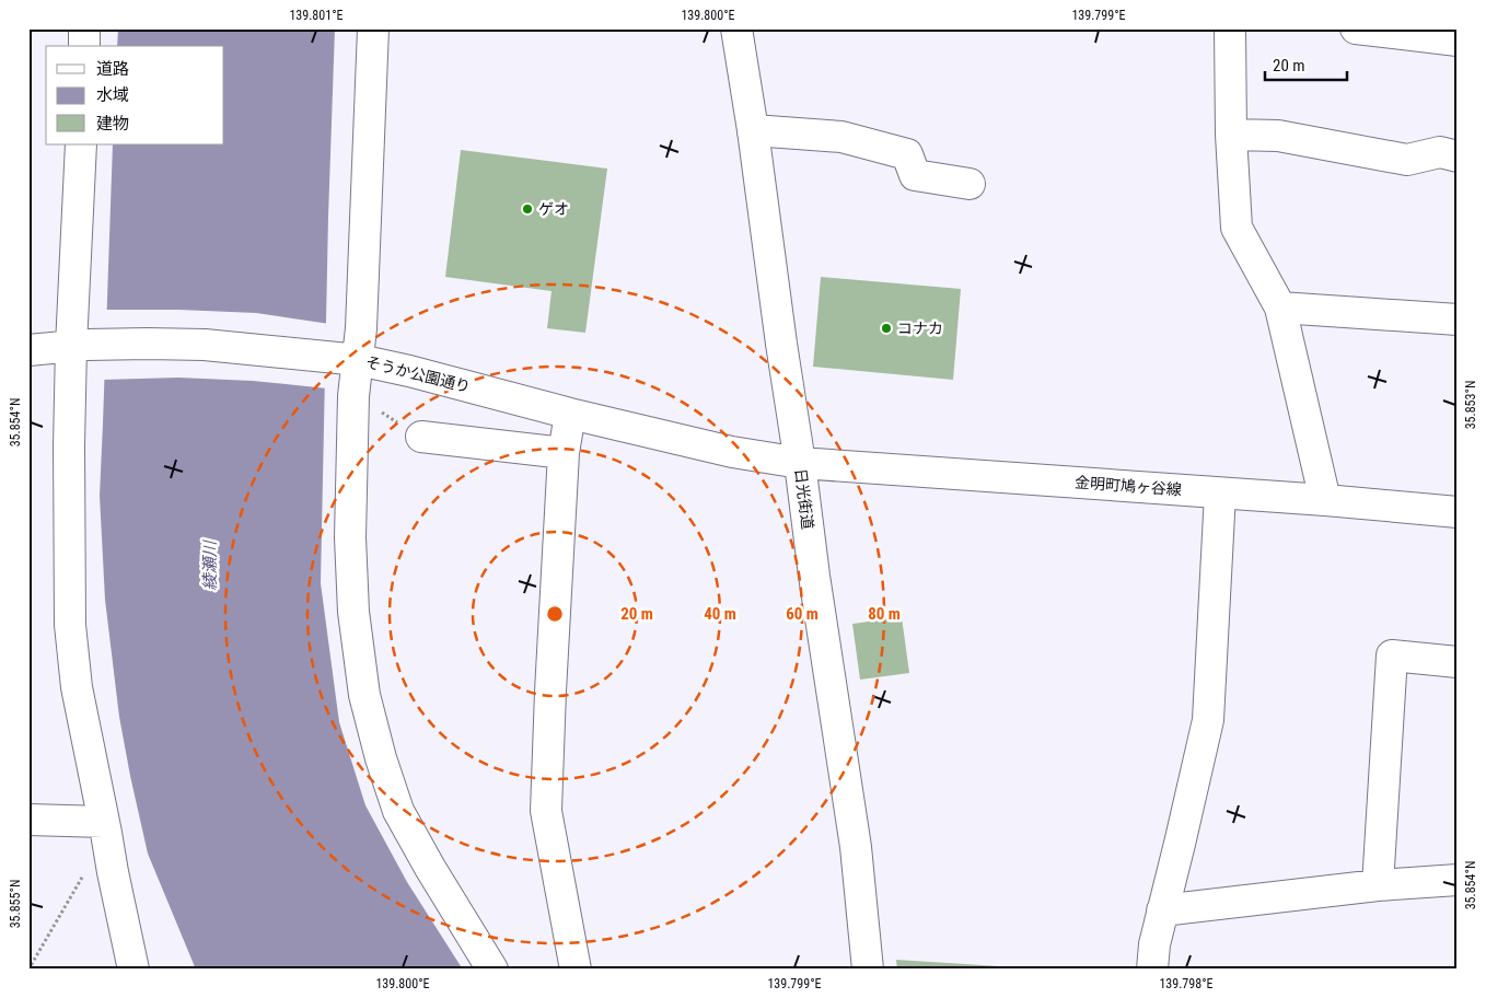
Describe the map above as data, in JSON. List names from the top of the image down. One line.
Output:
{"streets":{"street":["そうか公園通り","金明町鳩ヶ谷線","日光街道"]},"crossings":[["そうか公園通り","金明町鳩ヶ谷線"],["そうか公園通り","日光街道"],["金明町鳩ヶ谷線","日光街道"]],"water":["綾瀬川"],"places":["ゲオ","コナカ"],"legend":["道路","水域","建物"],"scale_bar":"20 m","coordinates":["139.801°E","139.800°E","139.799°E","35.853°N","35.854°N","35.855°N","139.798°E"],"rings":["20 m","40 m","60 m","80 m"]}
